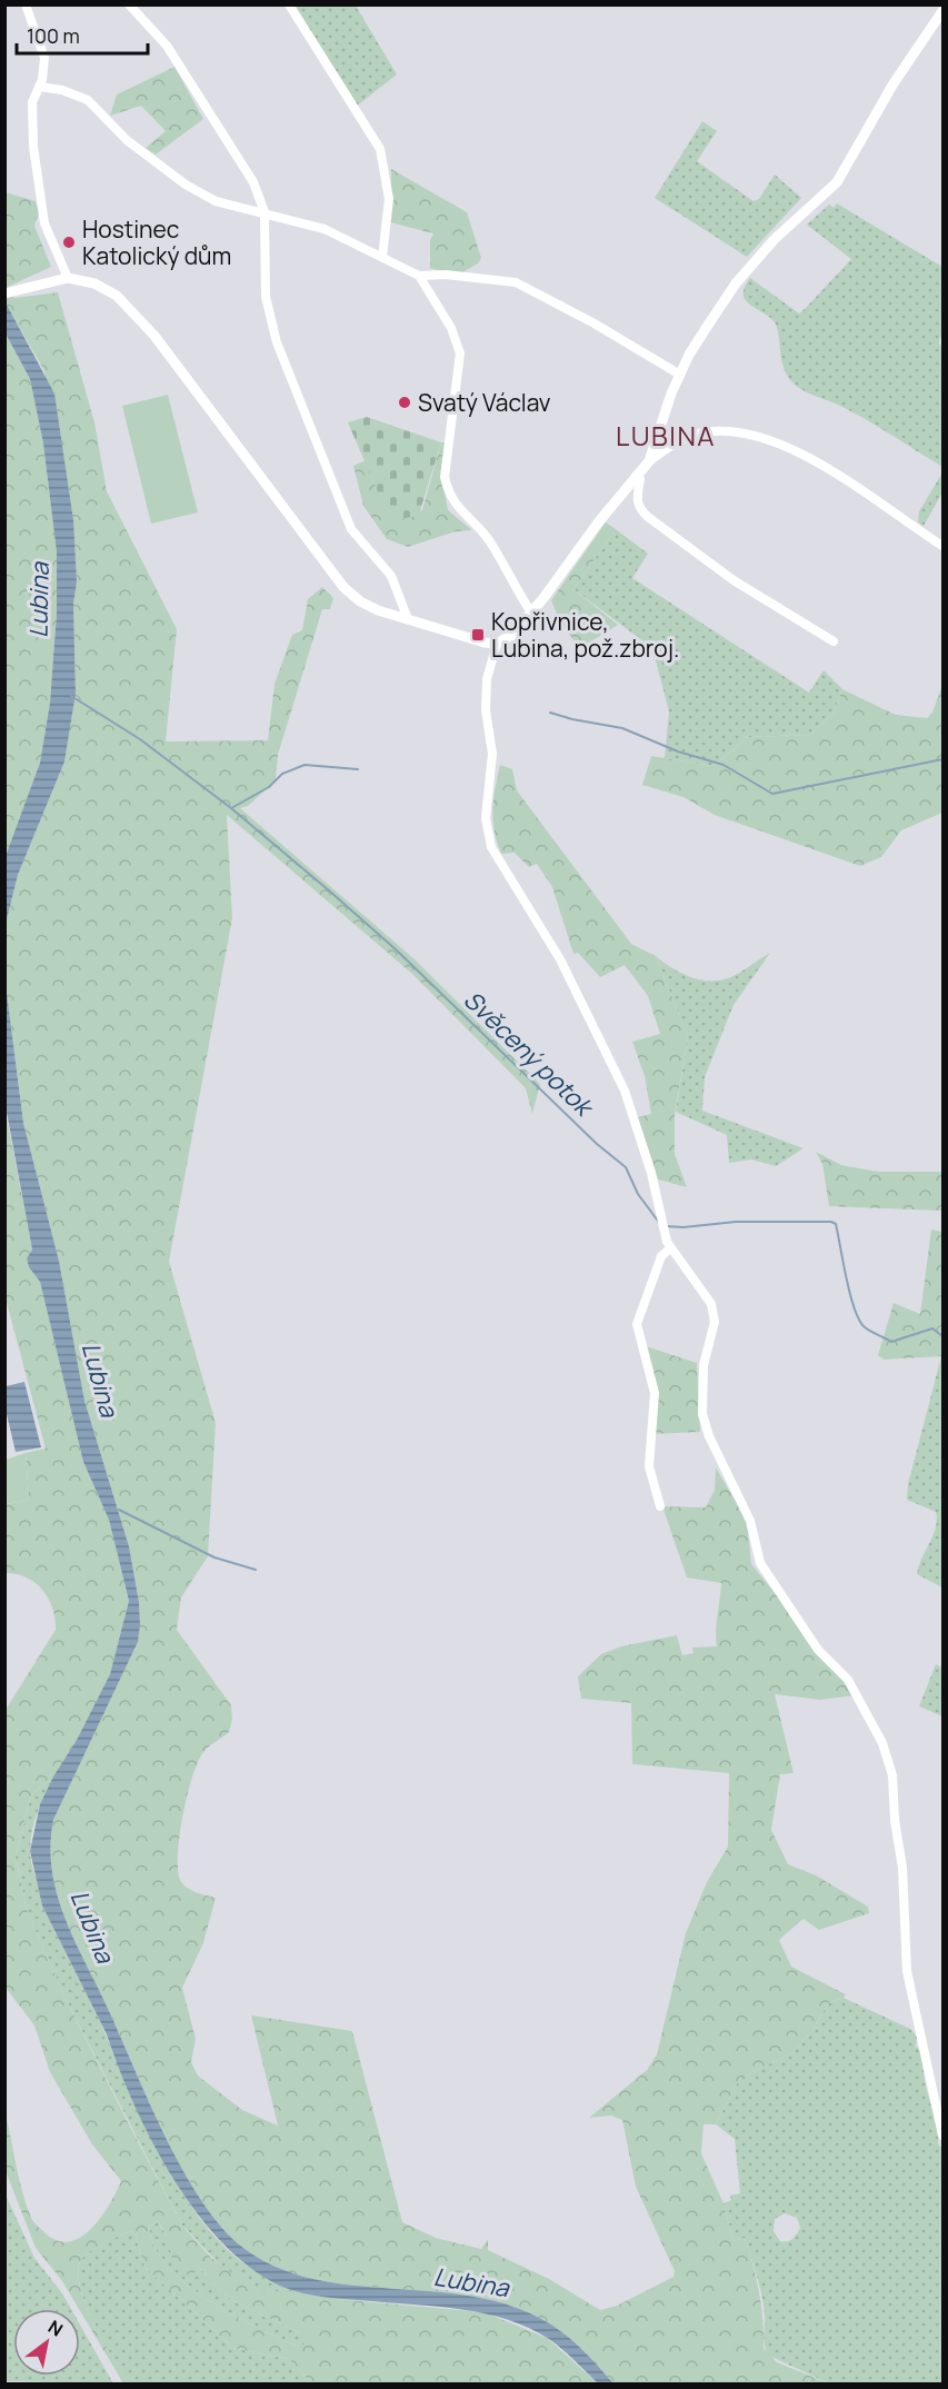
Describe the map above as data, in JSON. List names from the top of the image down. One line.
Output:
{"districts":["LUBINA"],"water":["Lubina","Svěcený potok"],"places":{"other":["Hostinec Katolický dům","Svatý Václav"],"transit":["Kopřivnice, Lubina, pož.zbroj."]},"scale_bar":"100 m","north":"top right"}
